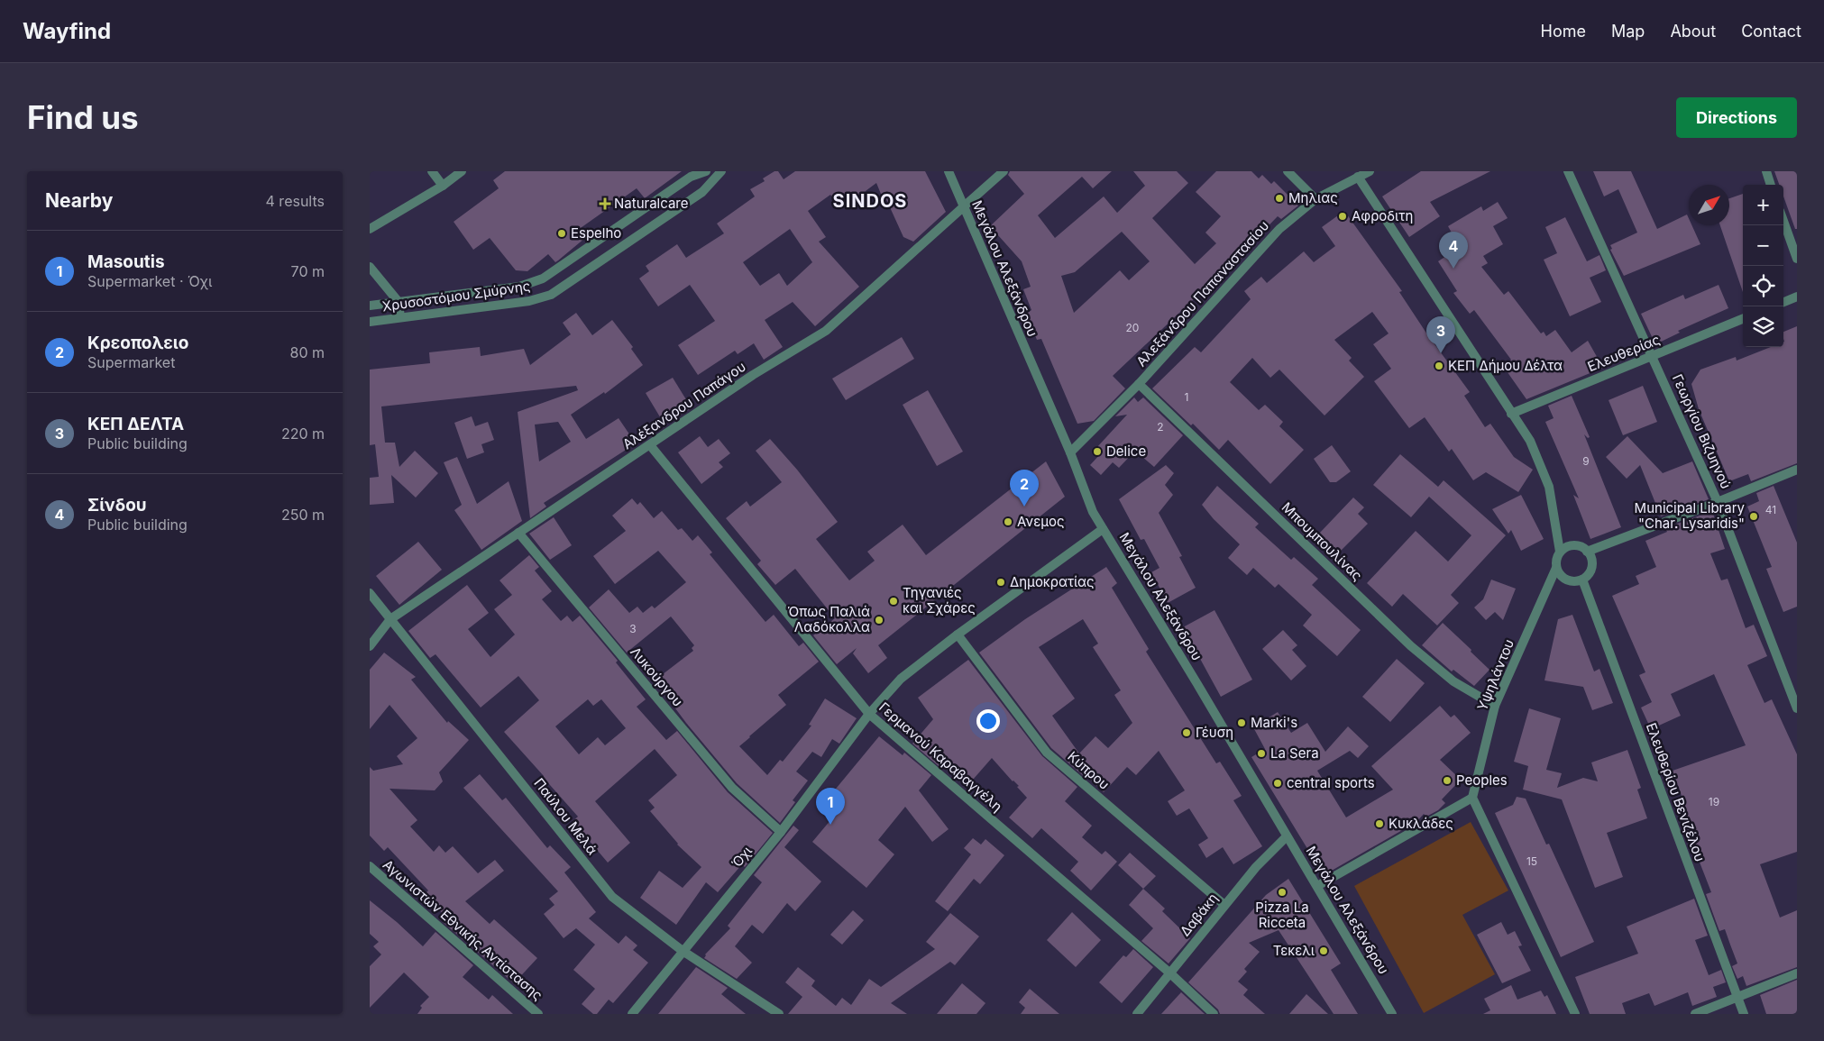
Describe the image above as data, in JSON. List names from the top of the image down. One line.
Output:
{"streets":{"street":["Μεγάλου Αλεξάνδρου","Αλεξάνδρου Παπαναστασίου","Χρυσοστόμου Σμύρνης","Ελευθερίας","Αλέξανδρου Παπάγου","Γεωργίου Βιζυηνού","Μπουμπουλίνας","Υψηλάντου","Λυκούργου","Γερμανού Καραβαγγέλη","Κύπρου","Ελευθερίου Βενιζέλου","Παύλου Μελά","Όχι","Δαβάκη","Αγωνιστών Εθνικής Αντίστασης"]},"crossings":[["Μεγάλου Αλεξάνδρου","Αλεξάνδρου Παπαναστασίου"],["Μεγάλου Αλεξάνδρου","Αλέξανδρου Παπάγου"],["Μεγάλου Αλεξάνδρου","Δαβάκη"],["Αλεξάνδρου Παπαναστασίου","Μπουμπουλίνας"],["Ελευθερίας","Γεωργίου Βιζυηνού"],["Αλέξανδρου Παπάγου","Λυκούργου"],["Αλέξανδρου Παπάγου","Γερμανού Καραβαγγέλη"],["Αλέξανδρου Παπάγου","Παύλου Μελά"],["Μπουμπουλίνας","Υψηλάντου"],["Υψηλάντου","Ελευθερίου Βενιζέλου"],["Λυκούργου","Όχι"],["Γερμανού Καραβαγγέλη","Όχι"],["Γερμανού Καραβαγγέλη","Δαβάκη"],["Κύπρου","Δαβάκη"],["Παύλου Μελά","Όχι"]],"districts":["SINDOS"],"places":{"other":["Μηλιας","Αφροδιτη","Espelho","ΚΕΠ Δήμου Δέλτα","Delice","Municipal Library \"Char. Lysaridis\"","Ανεμος","Δημοκρατίας","Τηγανιές και Σχάρες","Όπως Παλιά Λαδόκολλα","Marki's","Γέυση","La Sera","Peoples","central sports","Κυκλάδες","Pizza La Ricceta","Τεκελι"],"health":["Naturalcare"]},"house_numbers":["20","1","2","9","41","3","19","15"],"north":"top right","page":{"header":"Wayfind","nav":["Home","Map","About","Contact"],"buttons":"Directions","title":"Find us","heading":["Nearby","4 results"],"map_buttons":["+","−"],"list":[{"mark":"1","name":"Masoutis","note":"Supermarket · Όχι","value":"70 m"},{"mark":"2","name":"Κρεοπολειο","note":"Supermarket","value":"80 m"},{"mark":"3","name":"ΚΕΠ ΔΕΛΤΑ","note":"Public building","value":"220 m"},{"mark":"4","name":"Σίνδου","note":"Public building","value":"250 m"}],"pins":["4","3","2","1"]}}
